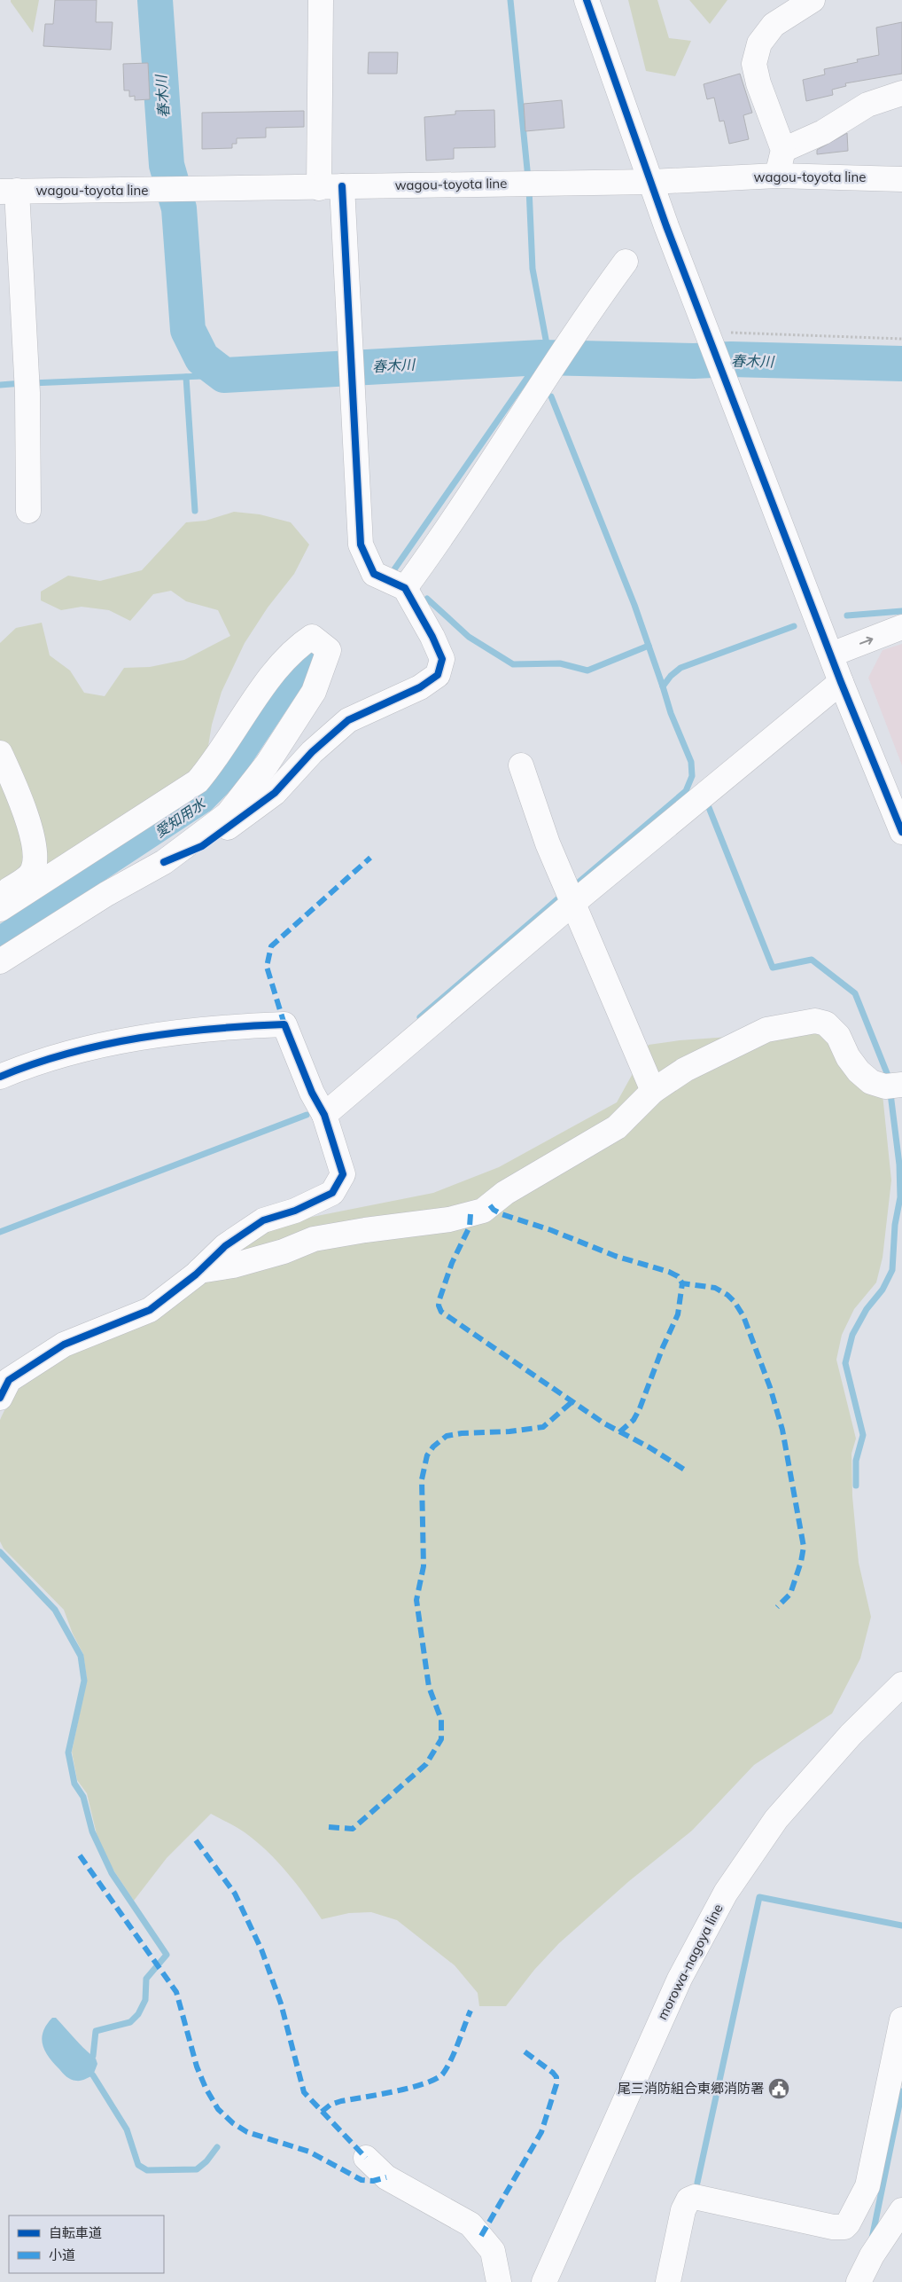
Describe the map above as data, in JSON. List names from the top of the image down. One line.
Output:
{"streets":{"street":["wagou-toyota line","morowa-nagoya line"]},"water":["春木川","愛知用水"],"places":{"public building":["尾三消防組合東郷消防署"]},"legend":["自転車道","小道"]}
